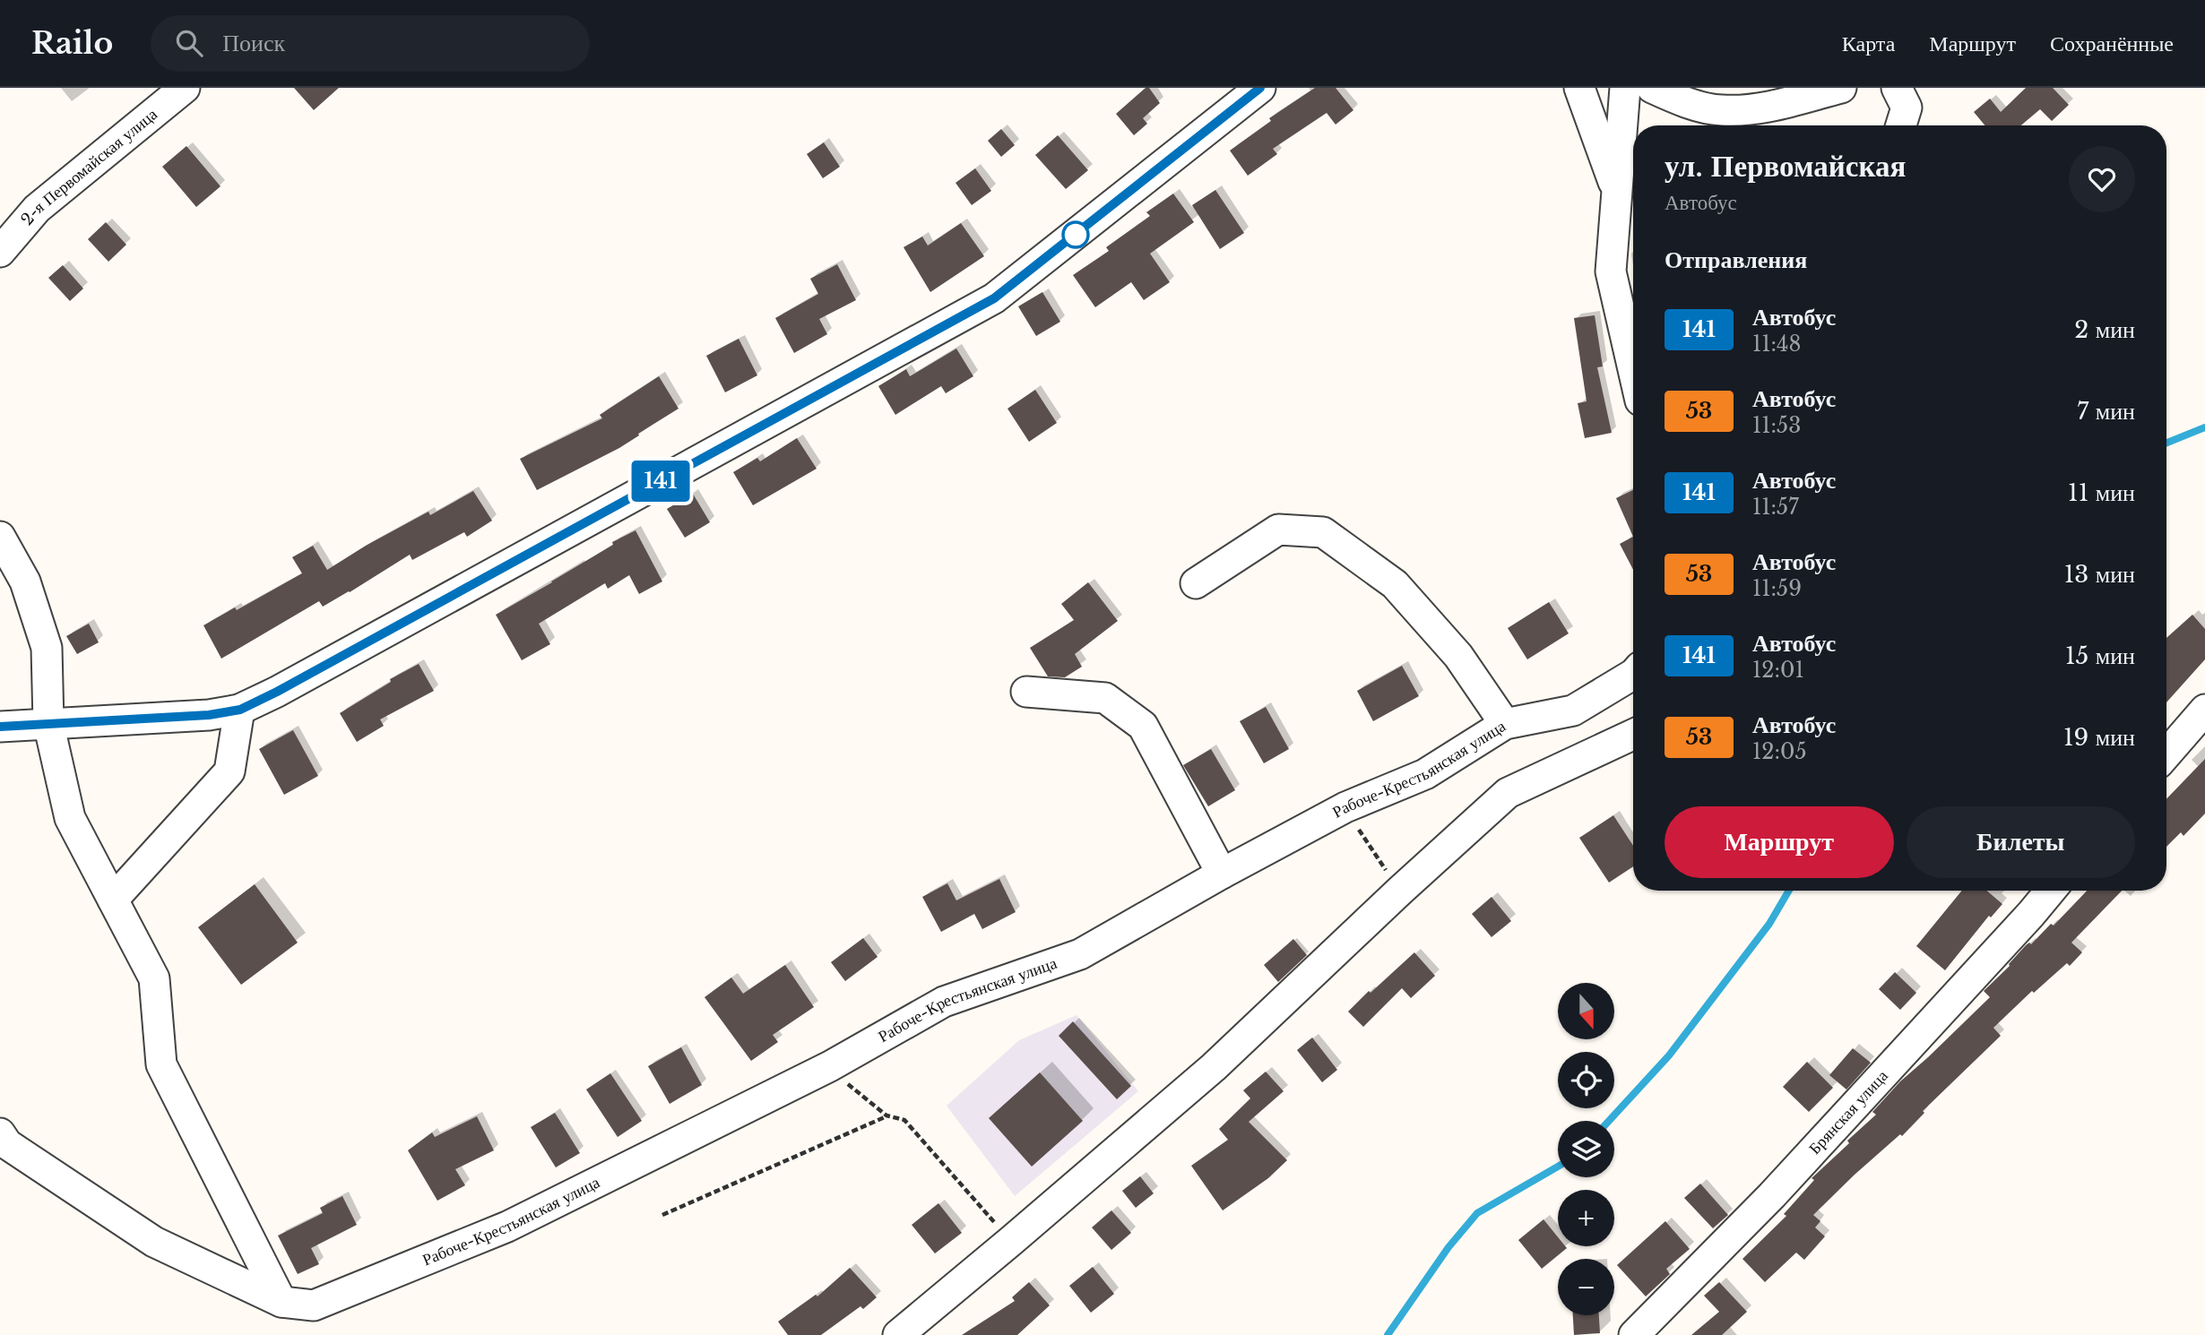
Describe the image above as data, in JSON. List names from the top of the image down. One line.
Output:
{"streets":{"street":["2-я Первомайская улица","Рабоче-Крестьянская улица","Брянская улица"]},"lines":["bus line 141"],"north":"bottom","page":{"header":"Railo","search":"Поиск","nav":["Карта","Маршрут","Сохранённые"],"on_map":"141","heading":[["ул. Первомайская","Автобус"],"Отправления"],"list":[{"mark":"141","name":"Автобус","note":"11:48","value":"2 мин"},{"mark":"53","name":"Автобус","note":"11:53","value":"7 мин"},{"mark":"141","name":"Автобус","note":"11:57","value":"11 мин"},{"mark":"53","name":"Автобус","note":"11:59","value":"13 мин"},{"mark":"141","name":"Автобус","note":"12:01","value":"15 мин"},{"mark":"53","name":"Автобус","note":"12:05","value":"19 мин"}],"buttons":["Маршрут","Билеты"],"map_buttons":["+","−"]}}
